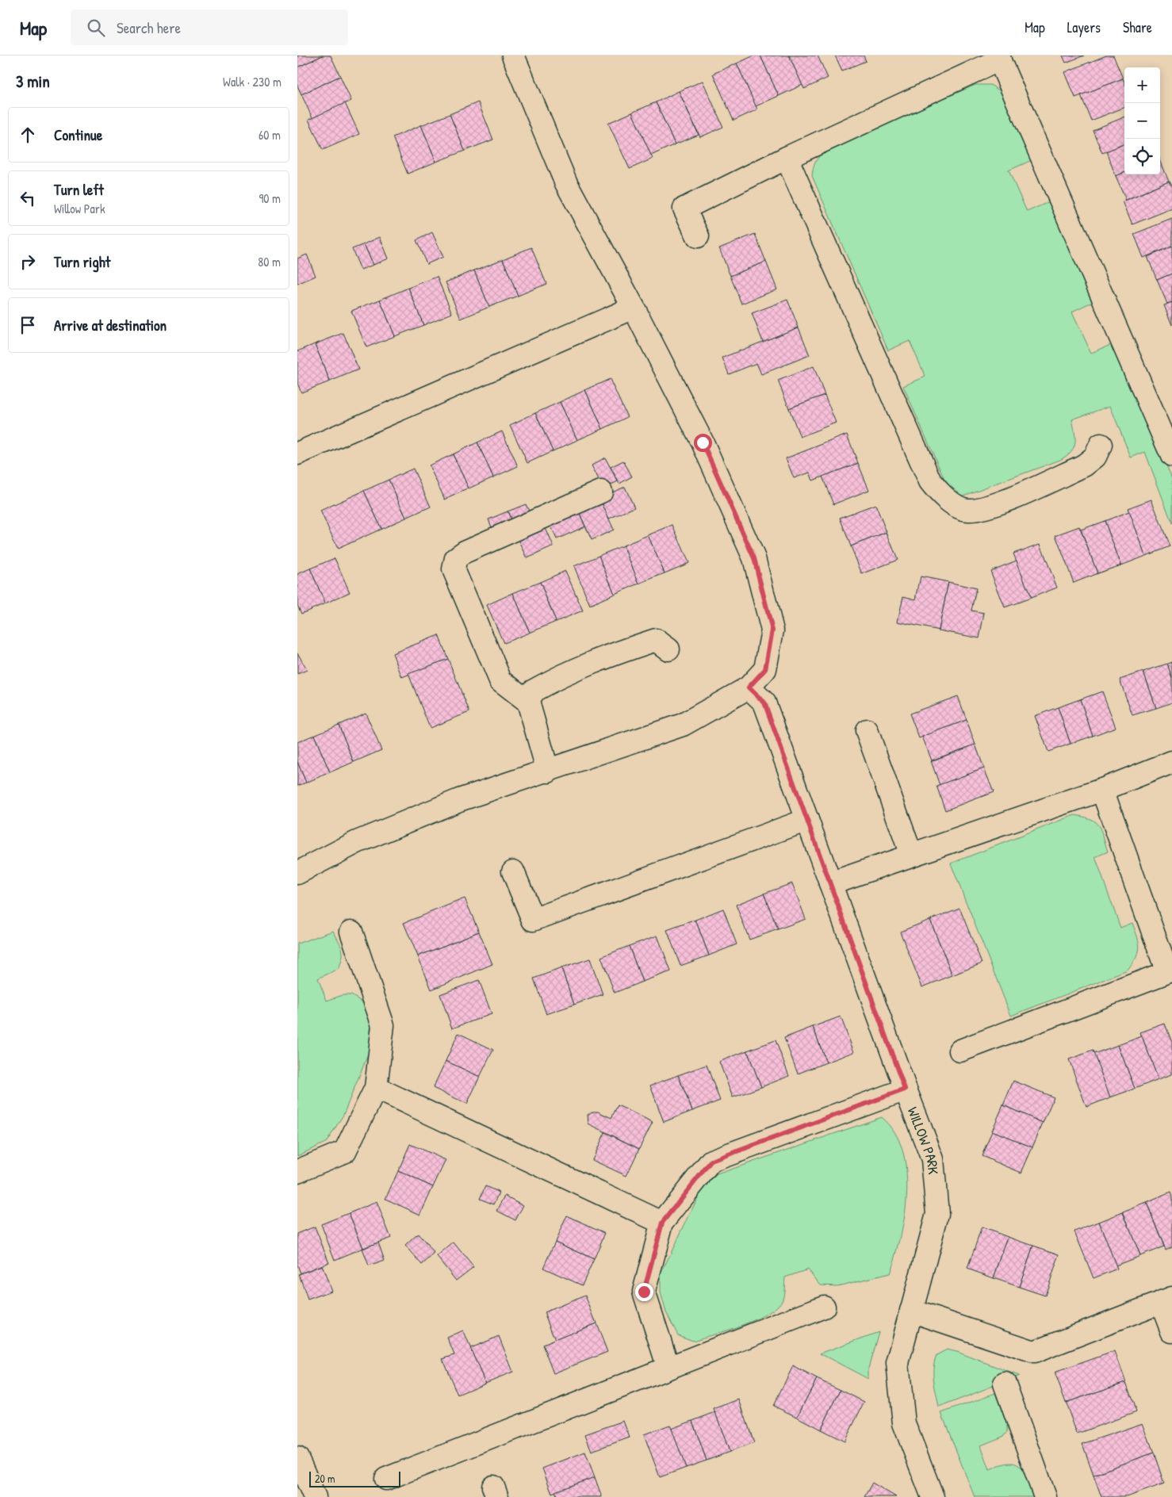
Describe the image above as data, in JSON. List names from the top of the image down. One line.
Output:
{"streets":{"street":["WILLOW PARK"]},"scale_bar":"20 m","page":{"header":"Map","search":"Search here","nav":["Map","Layers","Share"],"heading":["3 min","Walk · 230 m"],"map_buttons":["+","−"],"list":[["Continue","60 m"],["Turn left","Willow Park","90 m"],["Turn right","80 m"],"Arrive at destination"],"scale":"20 m"}}
